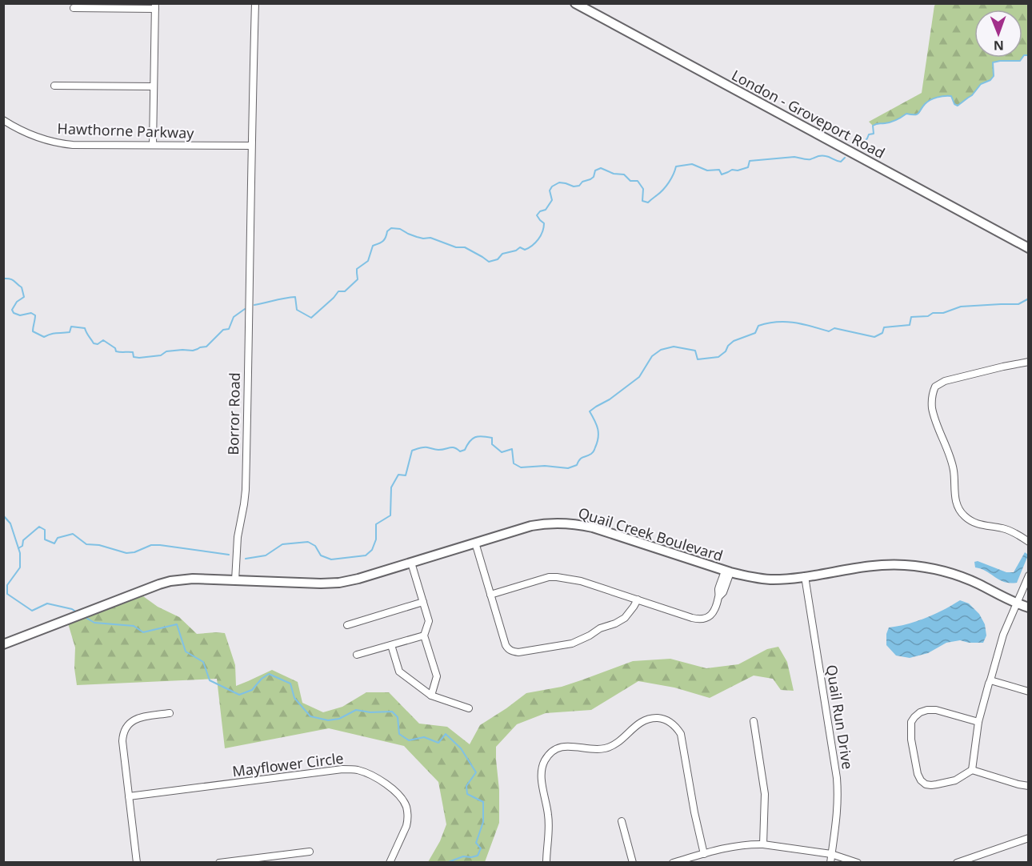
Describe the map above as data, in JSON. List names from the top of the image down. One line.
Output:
{"streets":{"street":["London - Groveport Road","Hawthorne Parkway","Borror Road","Quail Creek Boulevard","Quail Run Drive","Mayflower Circle"]},"crossings":[["Hawthorne Parkway","Borror Road"],["Borror Road","Quail Creek Boulevard"],["Quail Creek Boulevard","Quail Run Drive"]],"north":"bottom"}
